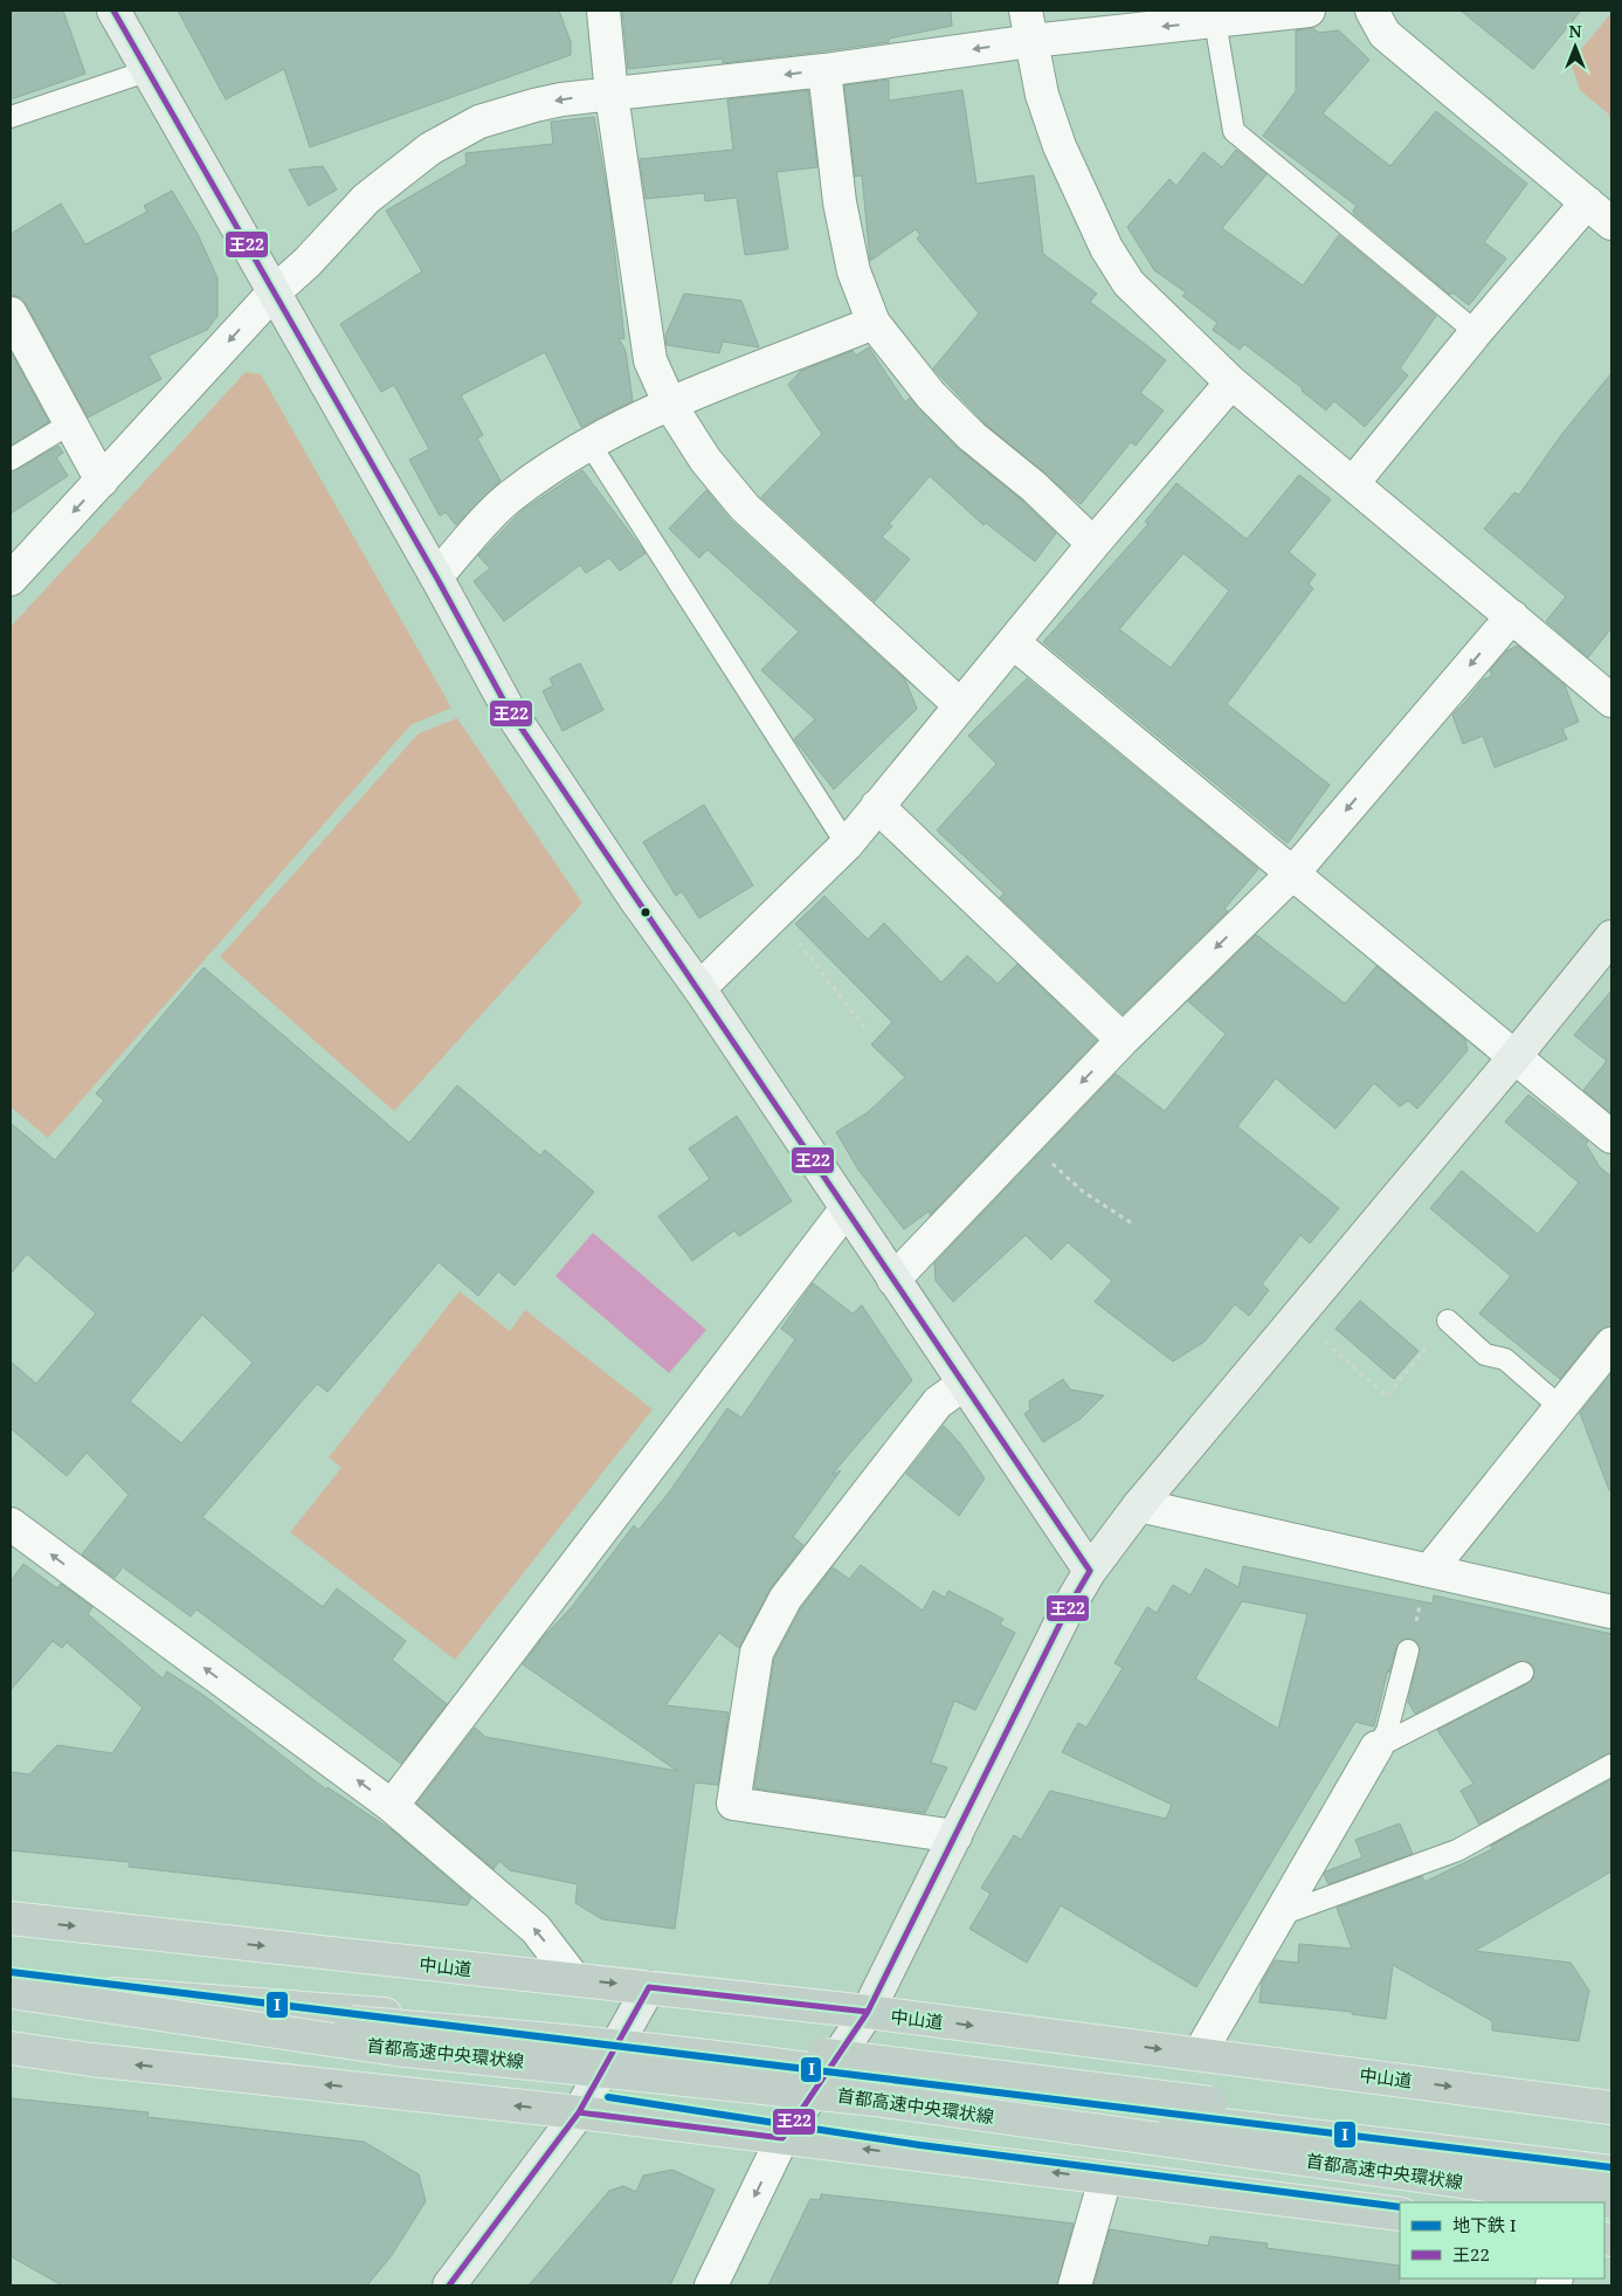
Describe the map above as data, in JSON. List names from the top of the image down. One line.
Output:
{"streets":{"highway":["中山道","首都高速中央環状線"]},"lines":["transit line 王22","metro line I"],"legend":["地下鉄 I","王22"],"north":"top"}
